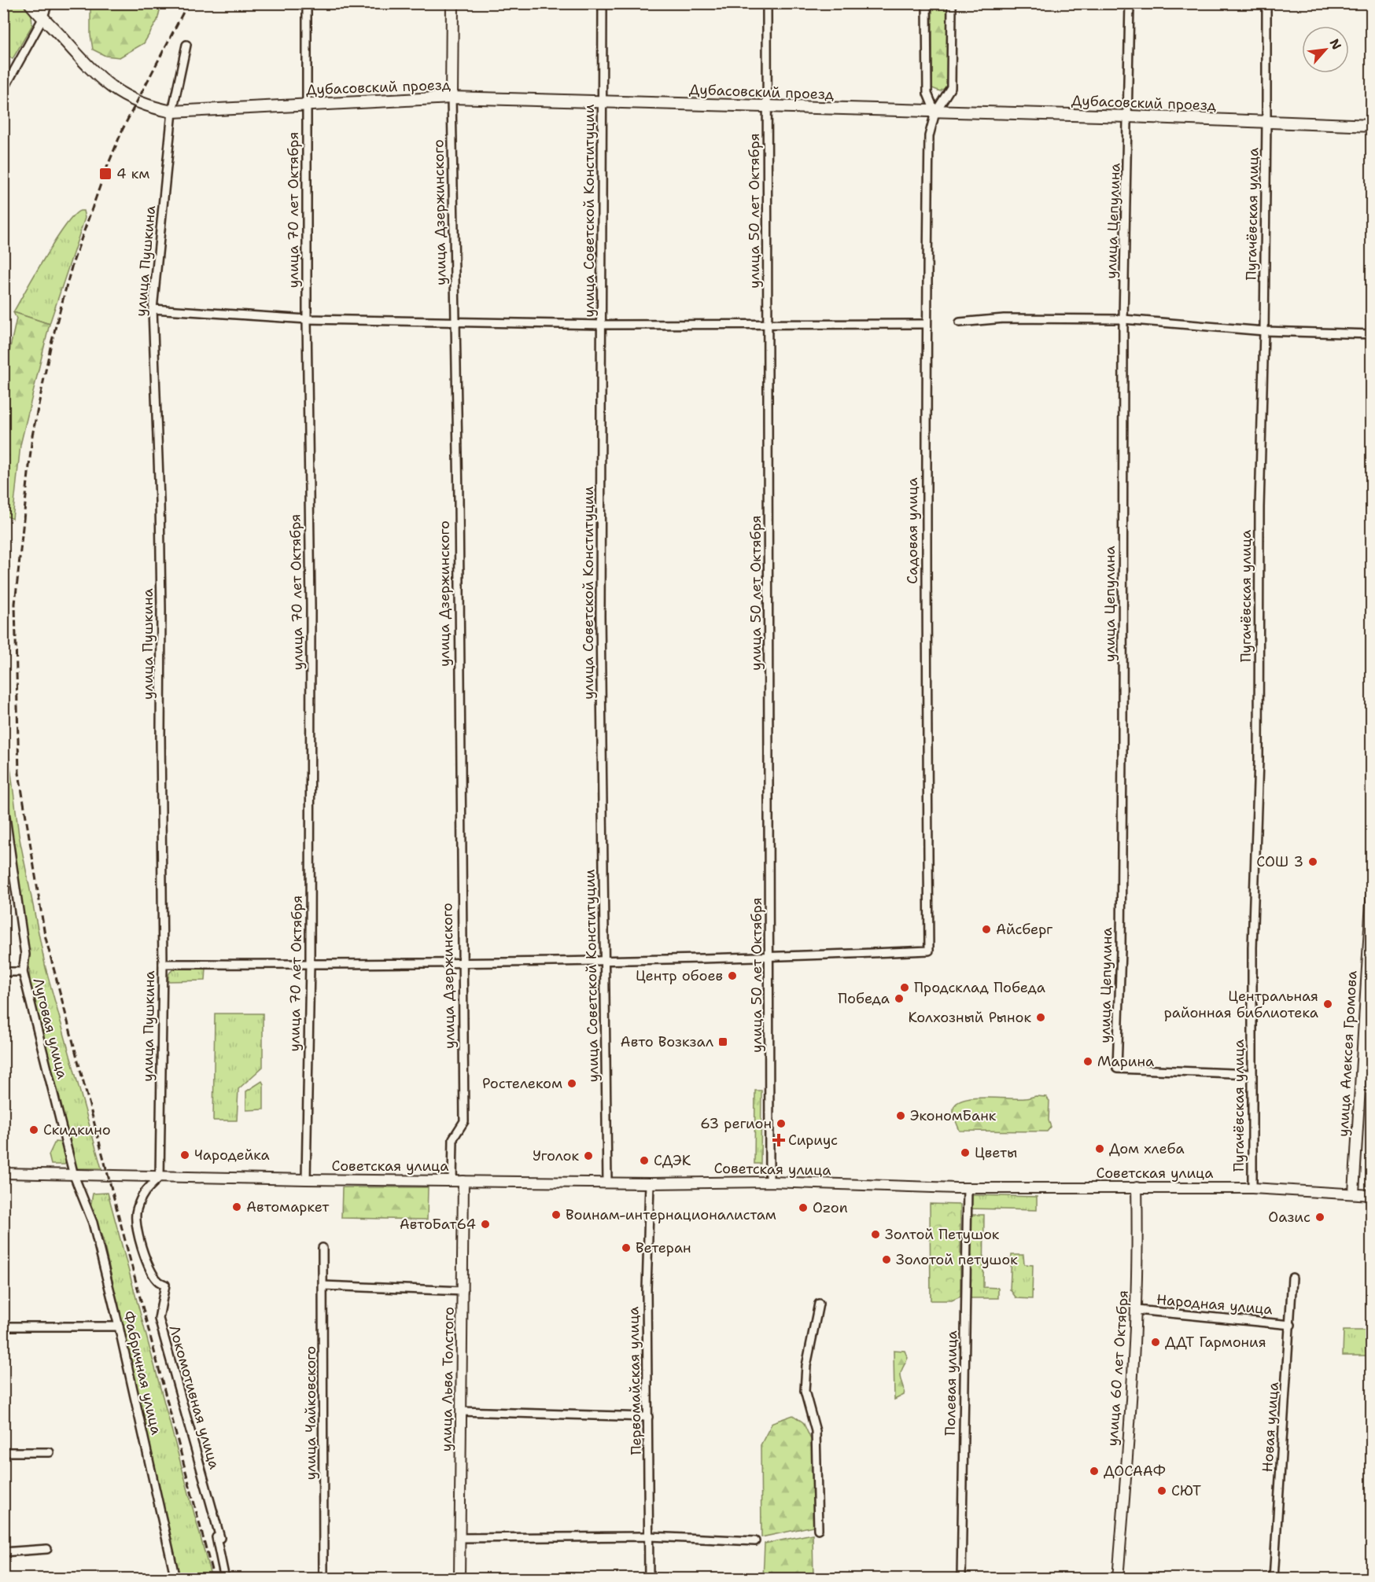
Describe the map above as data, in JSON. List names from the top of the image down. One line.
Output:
{"streets":{"main road":["Дубасовский проезд","улица Дзержинского","улица Алексея Громова","Советская улица","улица 60 лет Октября","улица Льва Толстого"],"street":["улица 70 лет Октября","улица Советской Конституции","улица 50 лет Октября","Пугачёвская улица","улица Цепулина","улица Пушкина","Садовая улица","Луговая улица","Народная улица","Фабричная улица","Первомайская улица","Полевая улица","Локомотивная улица","улица Чайковского","Новая улица"]},"crossings":[["Дубасовский проезд","улица 70 лет Октября"],["Дубасовский проезд","улица Советской Конституции"],["Дубасовский проезд","улица 50 лет Октября"],["Дубасовский проезд","улица Дзержинского"],["Дубасовский проезд","Пугачёвская улица"],["Дубасовский проезд","улица Цепулина"],["Дубасовский проезд","улица Пушкина"],["Дубасовский проезд","Садовая улица"],["улица 70 лет Октября","Советская улица"],["улица Советской Конституции","Советская улица"],["улица 50 лет Октября","Садовая улица"],["улица 50 лет Октября","Советская улица"],["улица Дзержинского","Советская улица"],["Пугачёвская улица","улица Цепулина"],["Пугачёвская улица","Советская улица"],["улица Пушкина","Советская улица"],["улица Пушкина","Локомотивная улица"],["Луговая улица","Советская улица"],["Луговая улица","Фабричная улица"],["улица Алексея Громова","Советская улица"],["Советская улица","улица 60 лет Октября"],["Советская улица","Фабричная улица"],["Советская улица","улица Льва Толстого"],["Советская улица","Первомайская улица"],["Советская улица","Полевая улица"],["Советская улица","Локомотивная улица"],["Народная улица","улица 60 лет Октября"],["Народная улица","Новая улица"]],"places":{"transit":["4 км","Авто Возкзал"],"other":["СОШ 3","Айсберг","Центр обоев","Продсклад Победа","Победа","Центральная районная библиотека","Колхозный Рынок","Марина","Ростелеком","ЭкономБанк","63 регион","Скидкино","Дом хлеба","Цветы","Чародейка","Уголок","СДЭК","Автомаркет","Ozon","Воинам-интернационалистам","Оазис","АвтоБат64","Золтой Петушок","Ветеран","Золотой петушок","ДДТ Гармония","ДОСААФ","СЮТ"],"health":["Сириус"]},"north":"top right"}
